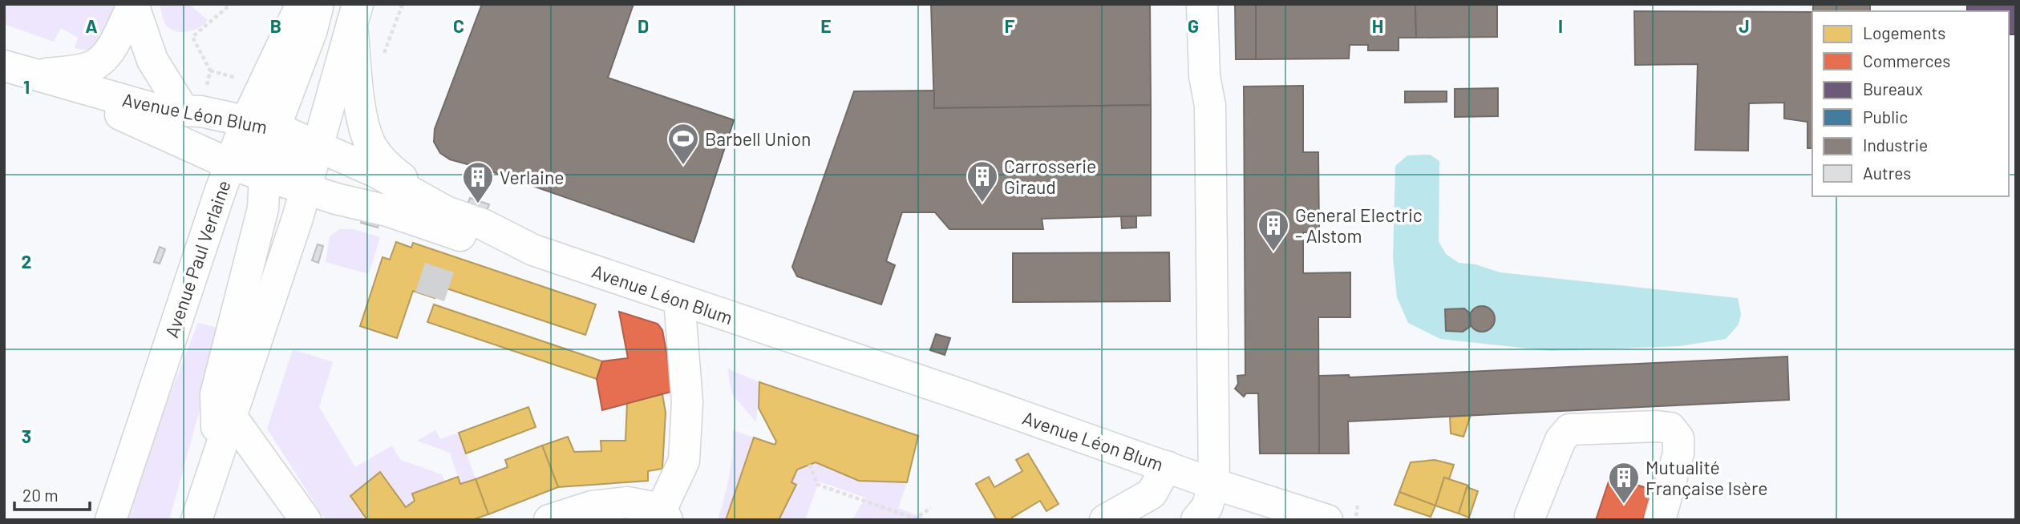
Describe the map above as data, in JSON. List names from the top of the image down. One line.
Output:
{"streets":{"street":["Avenue Léon Blum","Avenue Paul Verlaine"]},"crossings":[["Avenue Léon Blum","Avenue Paul Verlaine"]],"places":{"sports":["Barbell Union"],"building":["Carrosserie Giraud","Verlaine","General Electric - Alstom","Mutualité Française Isère"]},"legend":["Logements","Commerces","Bureaux","Public","Industrie","Autres"],"scale_bar":"20 m","grid":{"columns":["A","B","C","D","E","F","G","H","I","J"],"rows":["1","2","3"]}}
